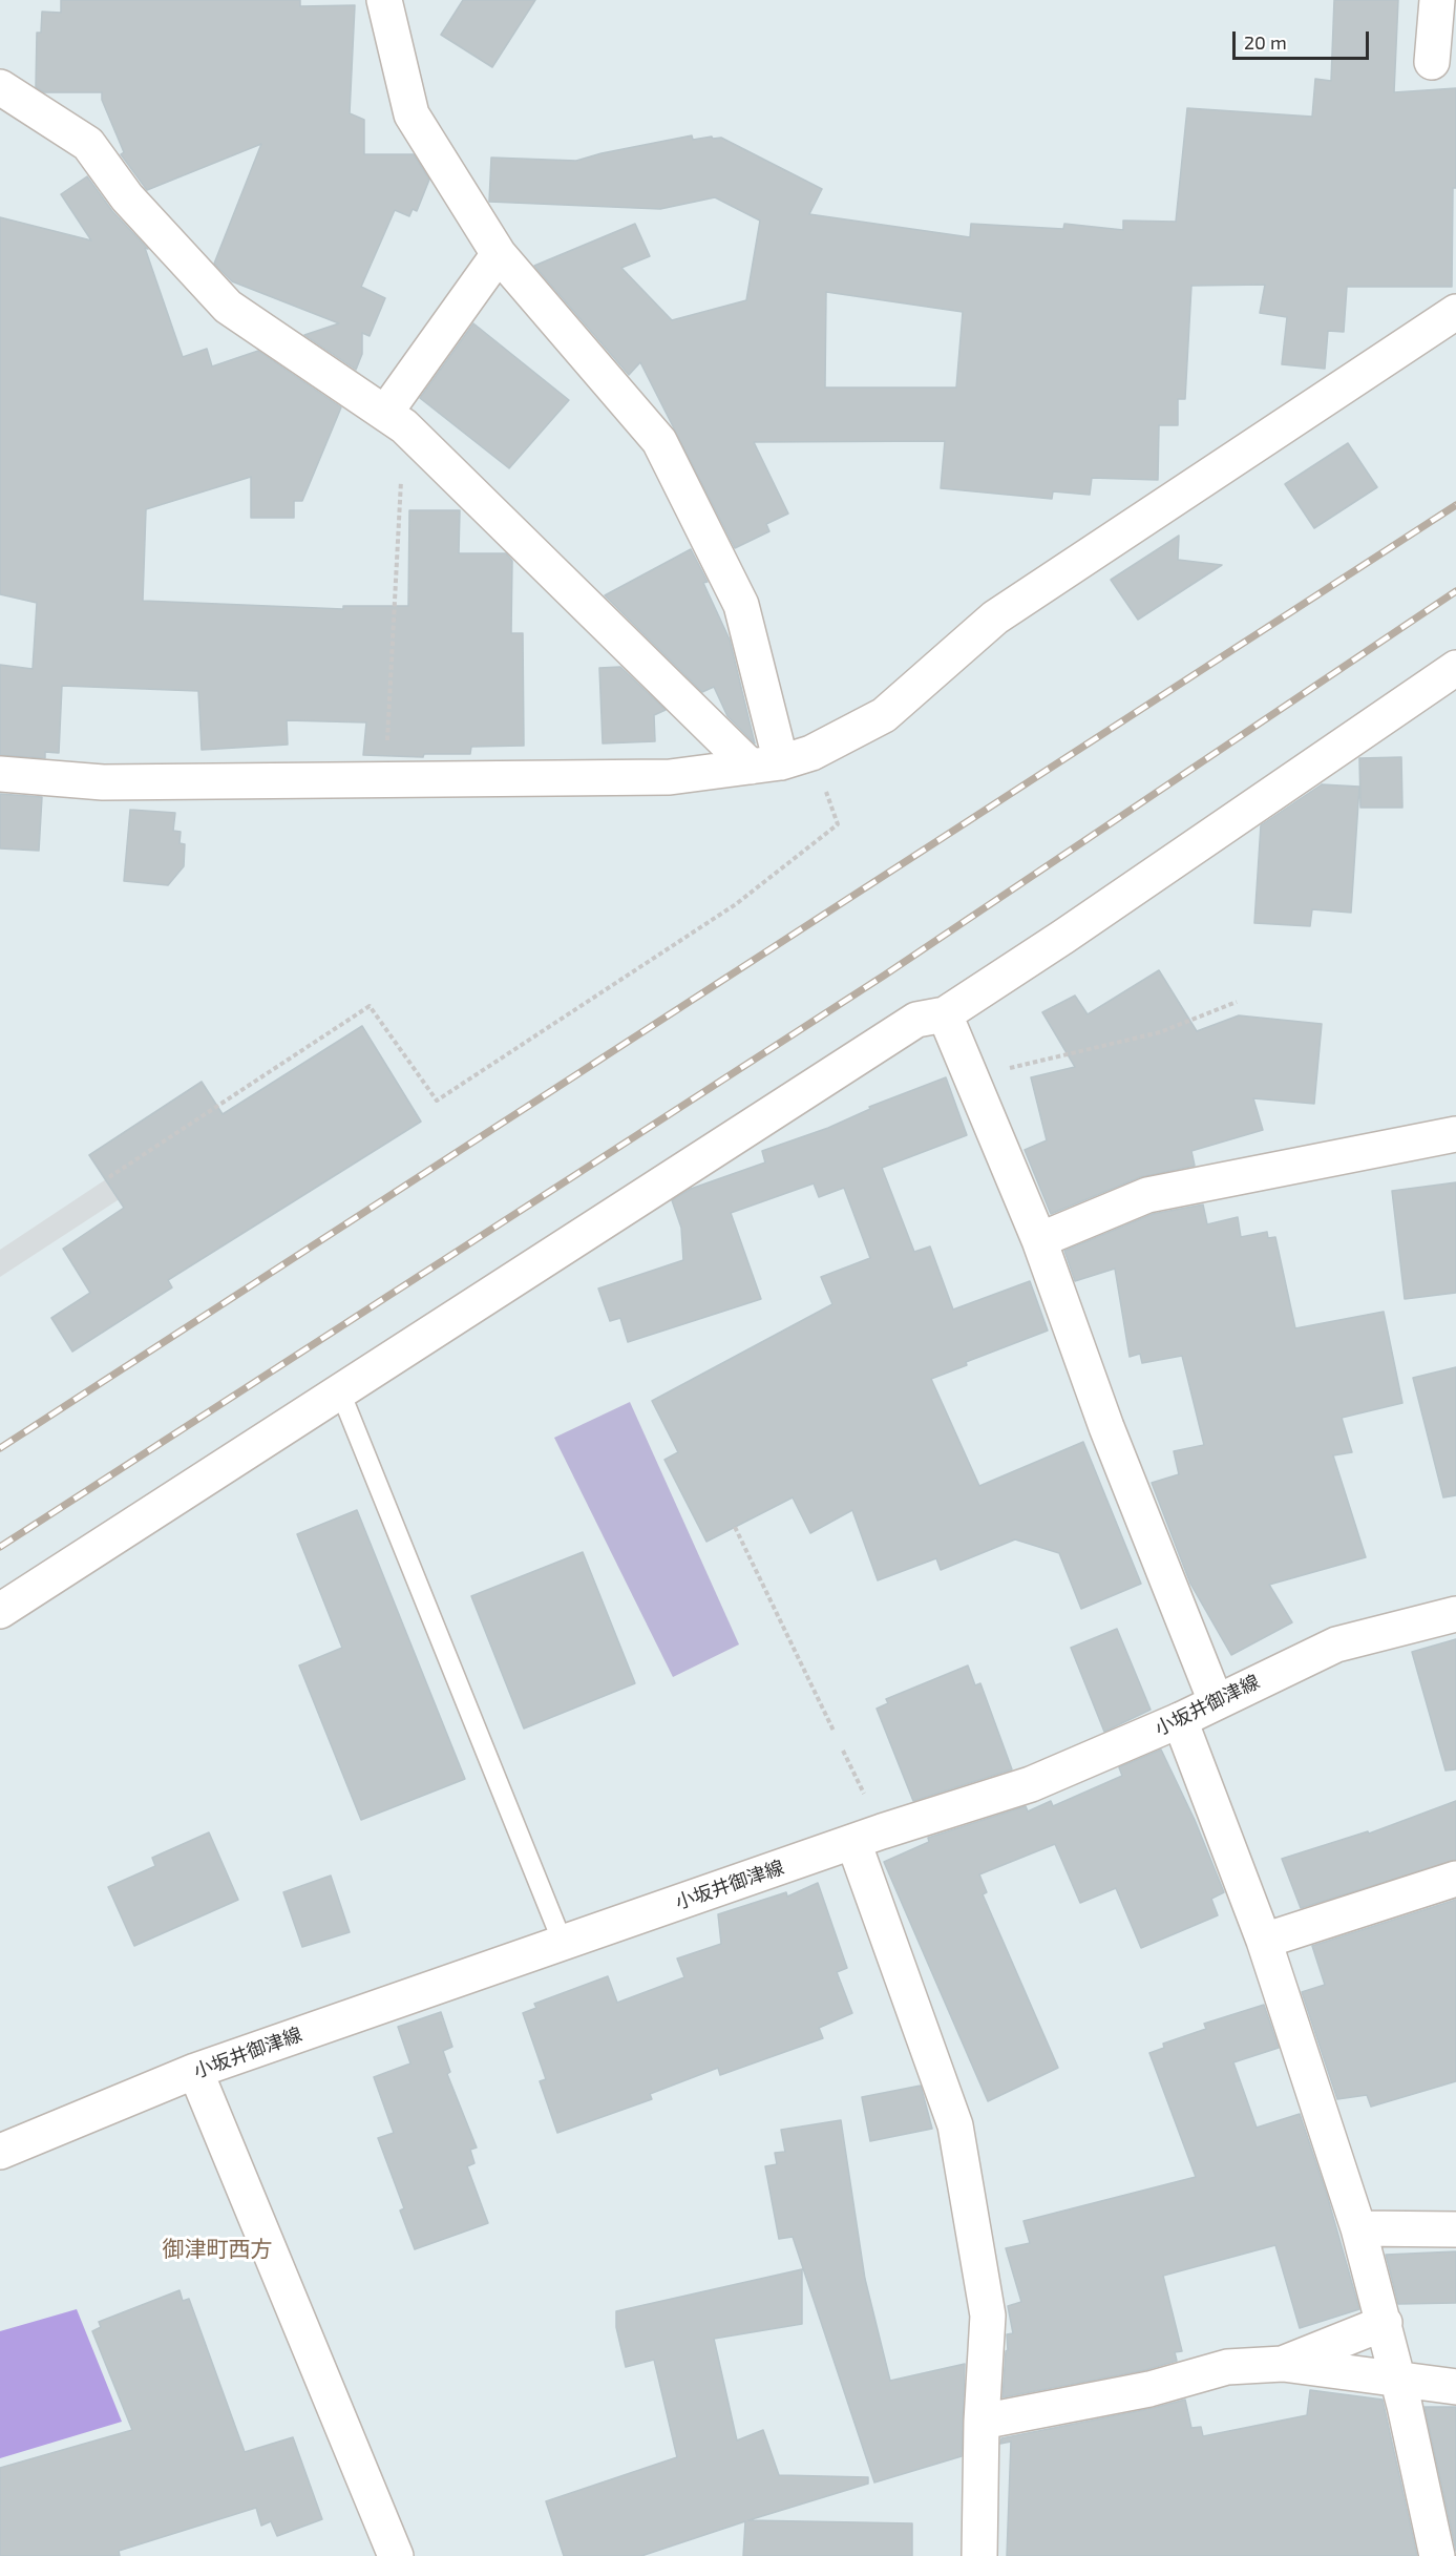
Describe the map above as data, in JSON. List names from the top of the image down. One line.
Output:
{"streets":{"street":["小坂井御津線"]},"districts":["御津町西方"],"scale_bar":"20 m"}
